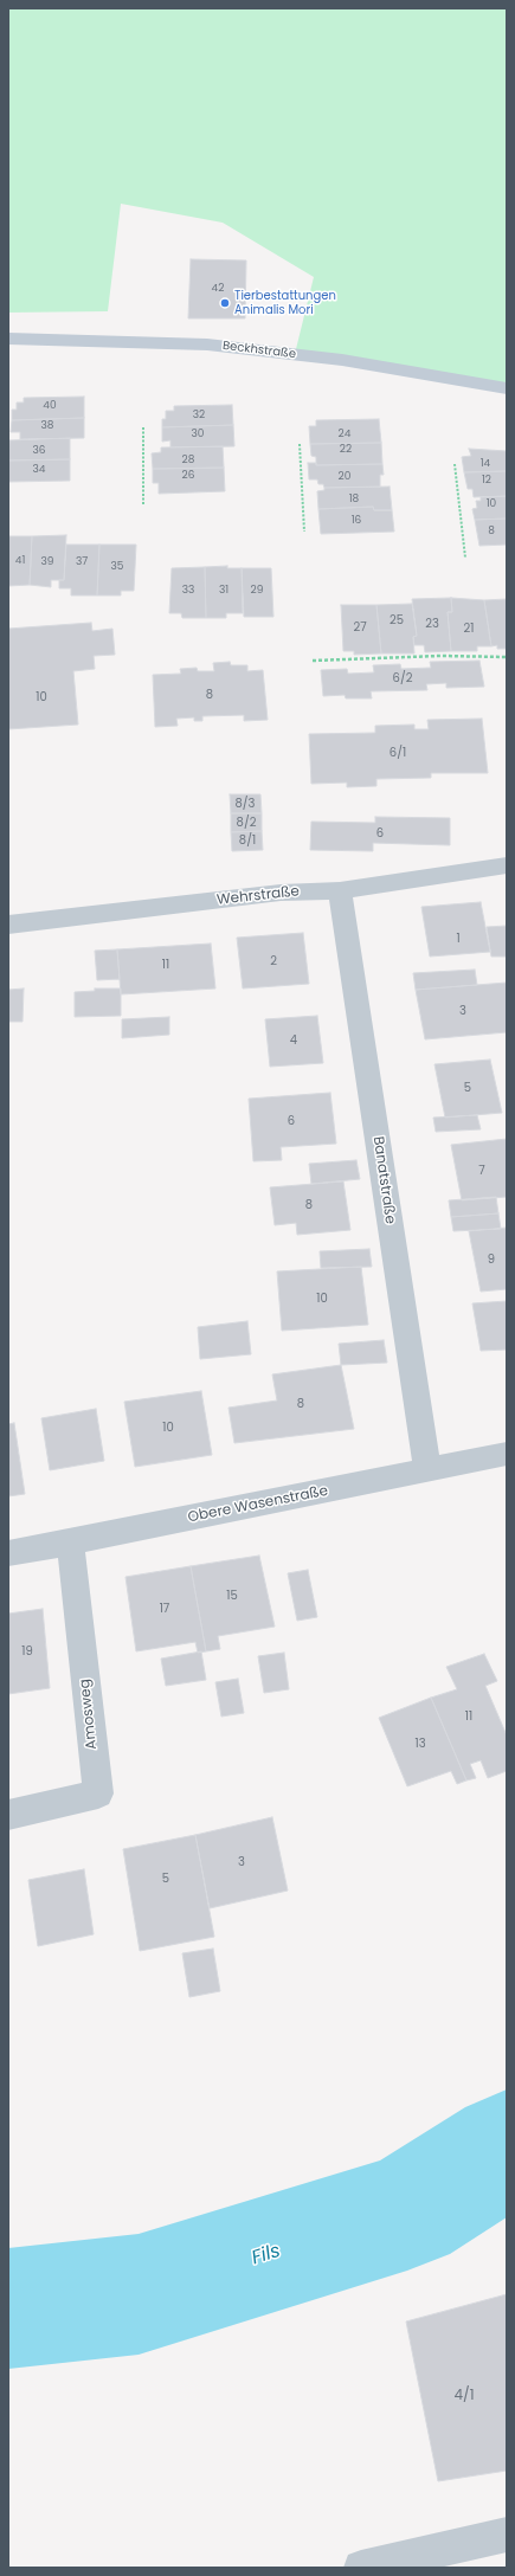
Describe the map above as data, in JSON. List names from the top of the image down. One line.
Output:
{"streets":{"street":["Beckhstraße","Wehrstraße","Banatstraße","Obere Wasenstraße","Amosweg"]},"crossings":[["Wehrstraße","Banatstraße"],["Banatstraße","Obere Wasenstraße"],["Obere Wasenstraße","Amosweg"]],"water":["Fils"],"places":["Tierbestattungen Animalis Mori"],"house_numbers":["42","40","32","38","30","24","22","36","28","14","34","26","20","12","18","10","16","8","41","39","37","35","33","31","29","25","23","27","21","6/2","8","10","6/1","8/3","8/2","6","8/1","1","2","11","3","4","5","6","7","8","9","10","8","10","15","17","19","11","13","3","5","4/1"]}
